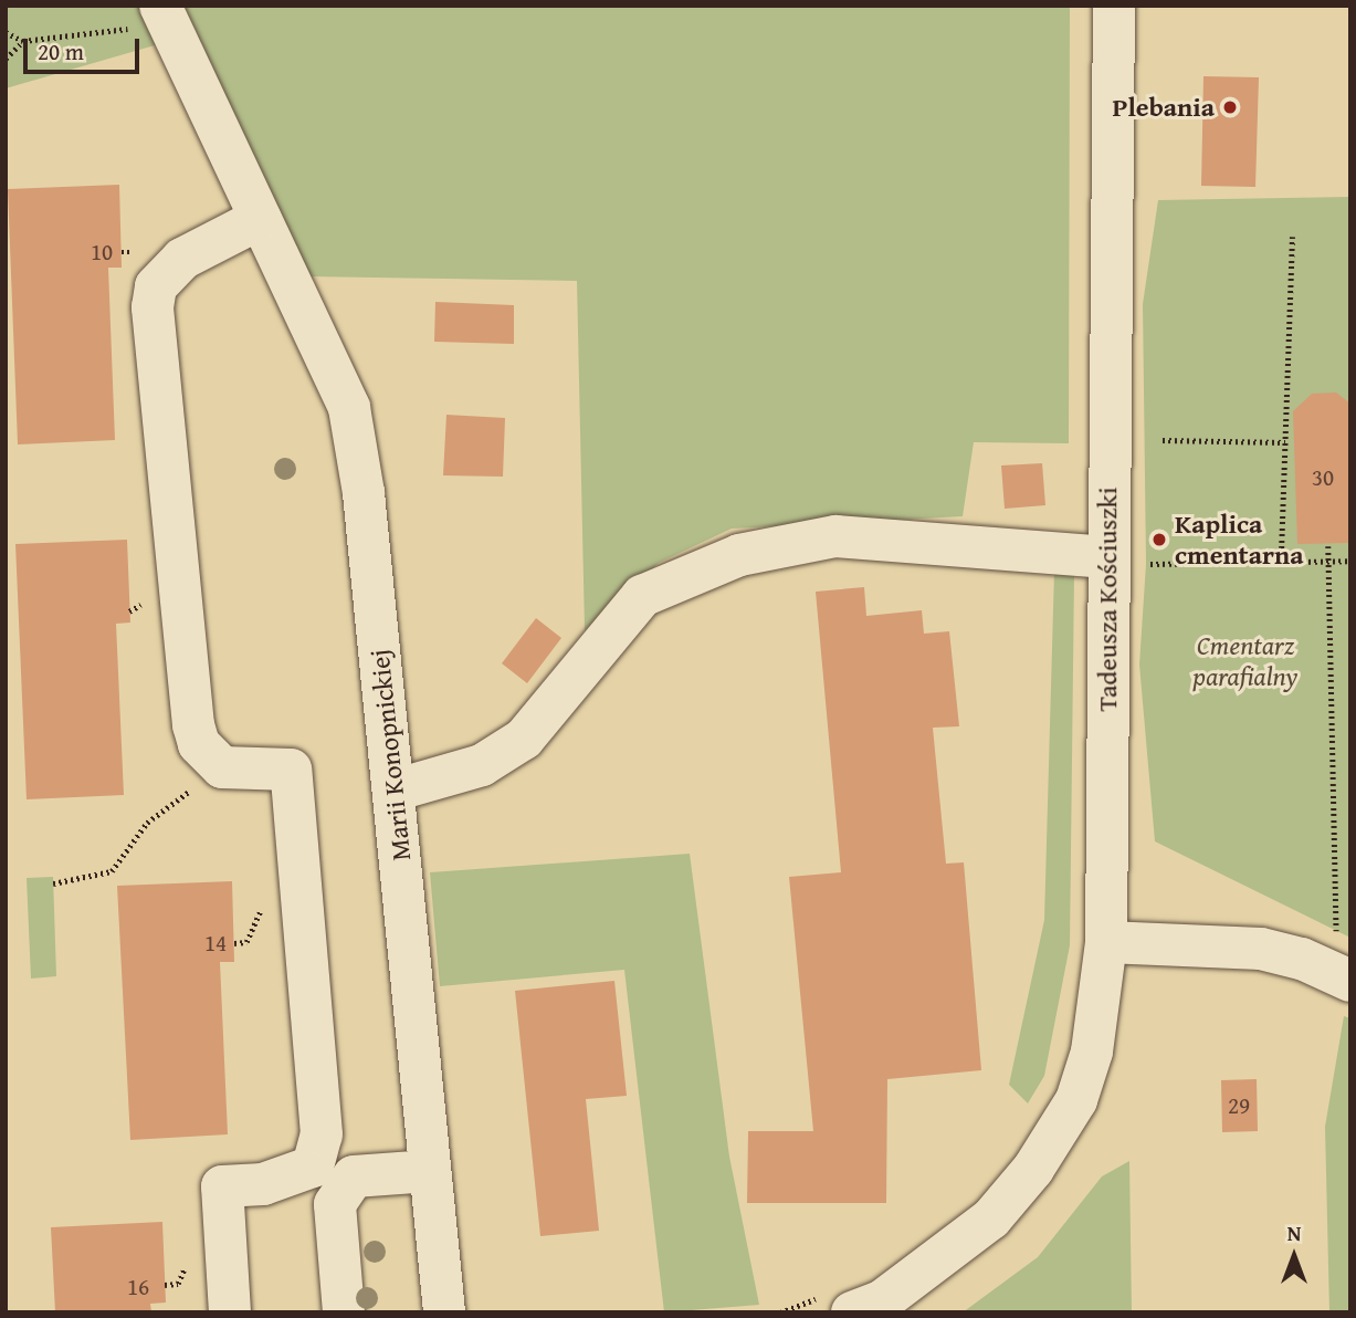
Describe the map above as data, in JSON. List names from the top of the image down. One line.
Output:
{"streets":{"street":["Tadeusza Kościuszki","Marii Konopnickiej"]},"parks":["Cmentarz parafialny"],"places":["Plebania","Kaplica cmentarna"],"house_numbers":["10","30","14","29","16"],"scale_bar":"20 m","north":"top"}
